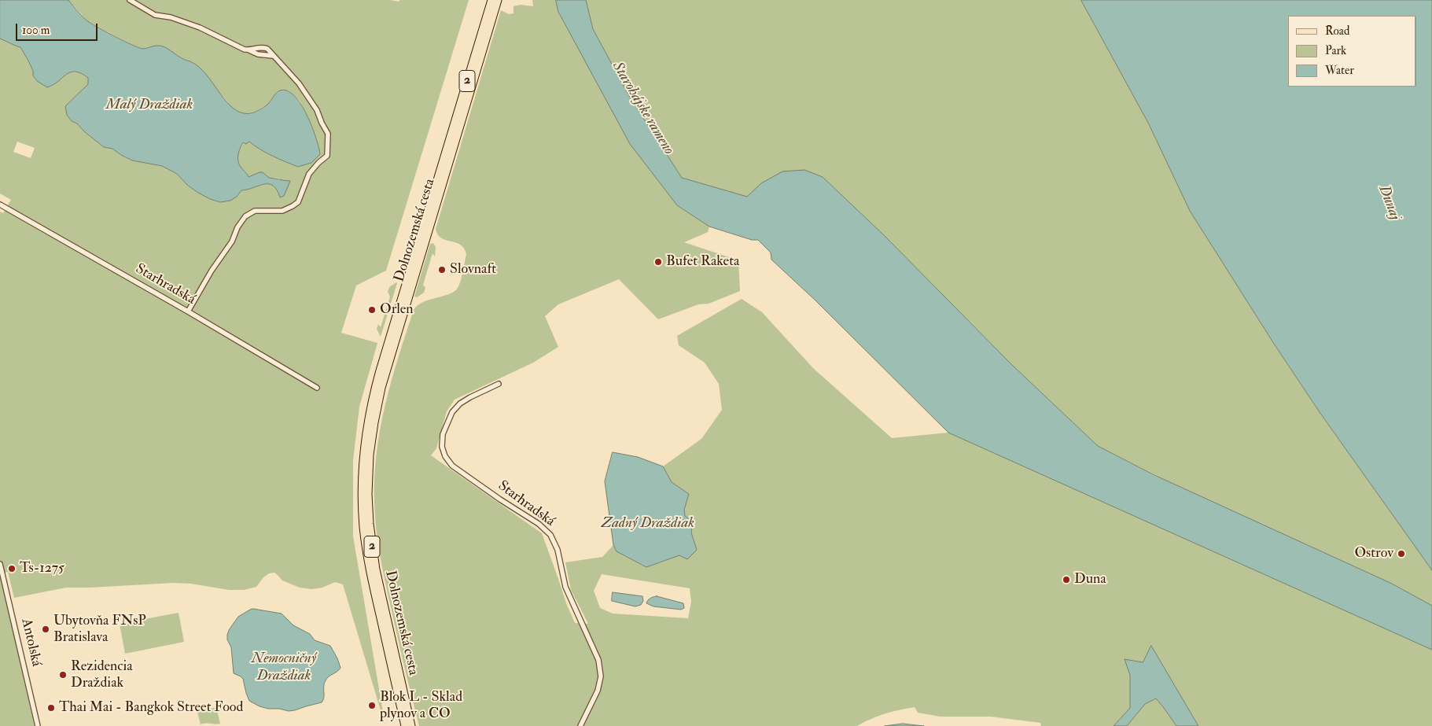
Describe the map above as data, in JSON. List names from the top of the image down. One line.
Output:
{"streets":{"main road":["2","Dolnozemská cesta"],"street":["Starhradská","Antolská"]},"water":["Malý Draždiak","Starohájske rameno","Dunaj","Zadný Draždiak","Nemocničný Draždiak"],"places":["Bufet Raketa","Slovnaft","Orlen","Ostrov","Ts-1275","Duna","Ubytovňa FNsP Bratislava","Rezidencia Draždiak","Blok L - Sklad plynov a CO","Thai Mai - Bangkok Street Food"],"legend":["Road","Park","Water"],"scale_bar":"100 m"}
